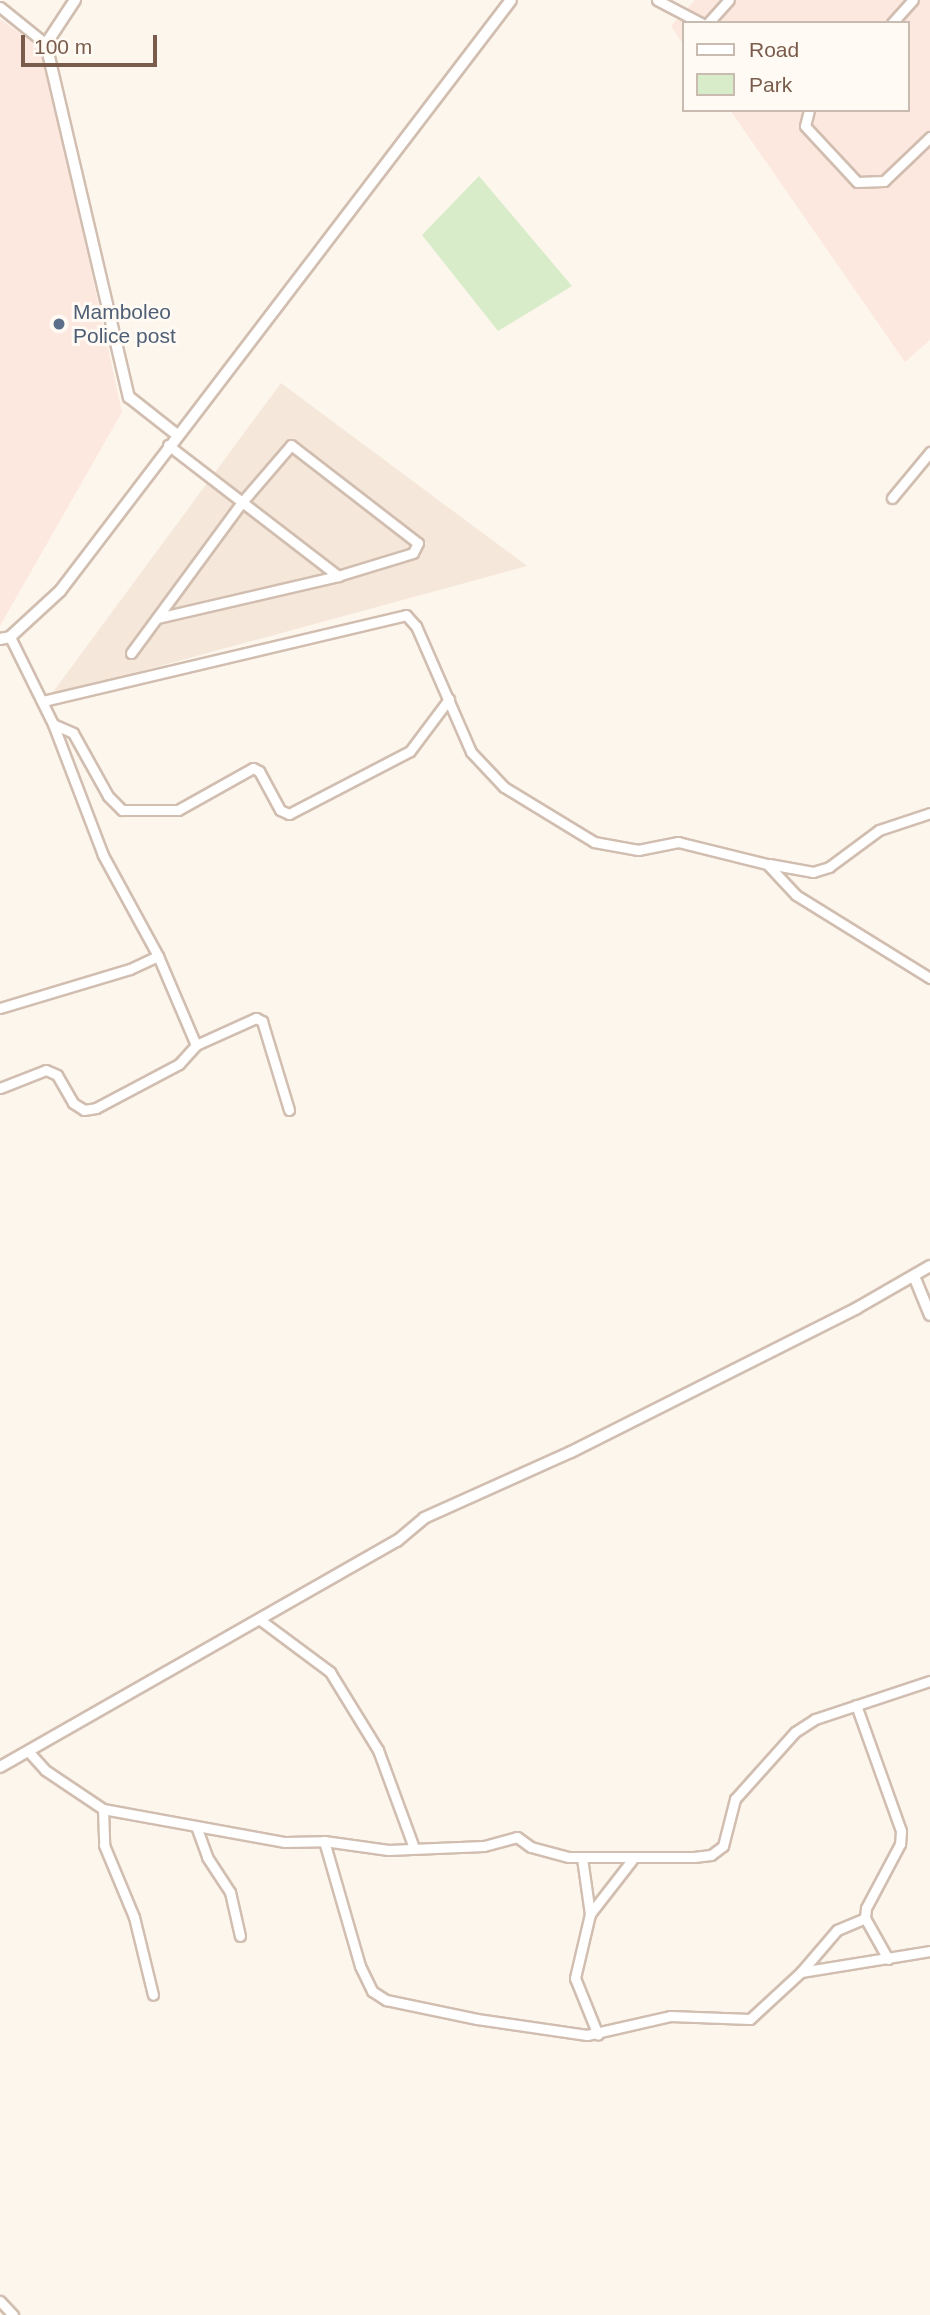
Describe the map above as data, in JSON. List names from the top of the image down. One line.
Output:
{"places":["Mamboleo Police post"],"legend":["Road","Park"],"scale_bar":"100 m"}
